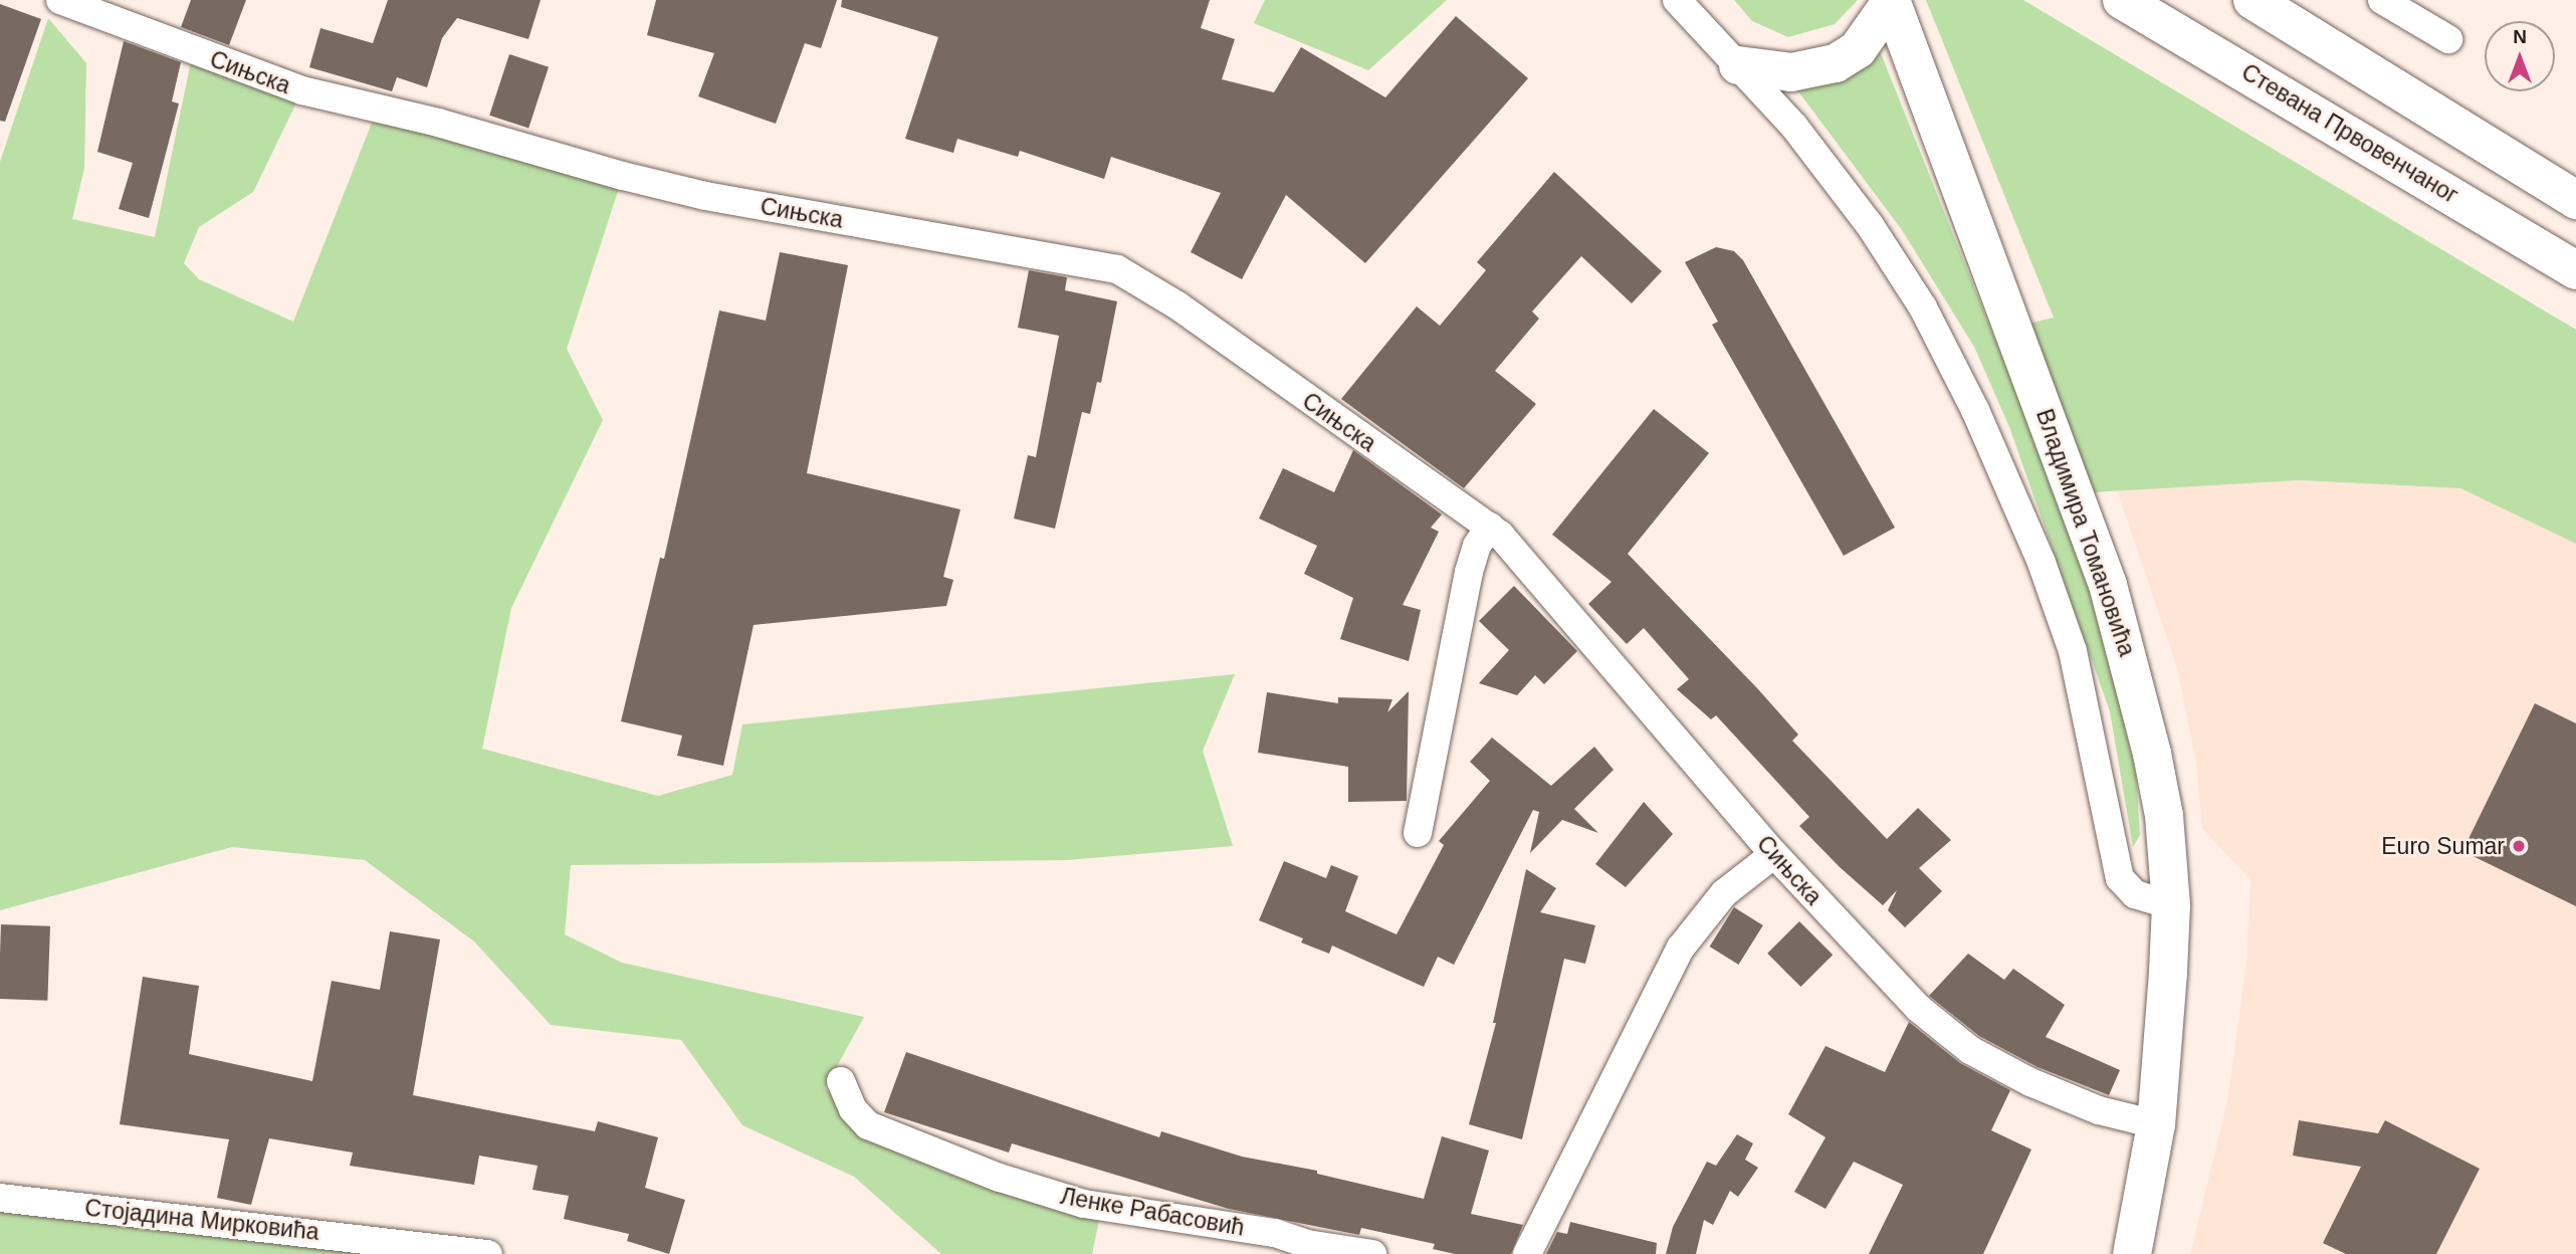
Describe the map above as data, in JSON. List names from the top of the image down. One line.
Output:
{"streets":{"main road":["Стевана Првовенчаног","Владимира Томановића"],"street":["Сињска","Ленке Рабасовић","Стојадина Мирковића"]},"crossings":[["Сињска","Владимира Томановића"]],"places":["Euro Sumar"],"north":"top"}
